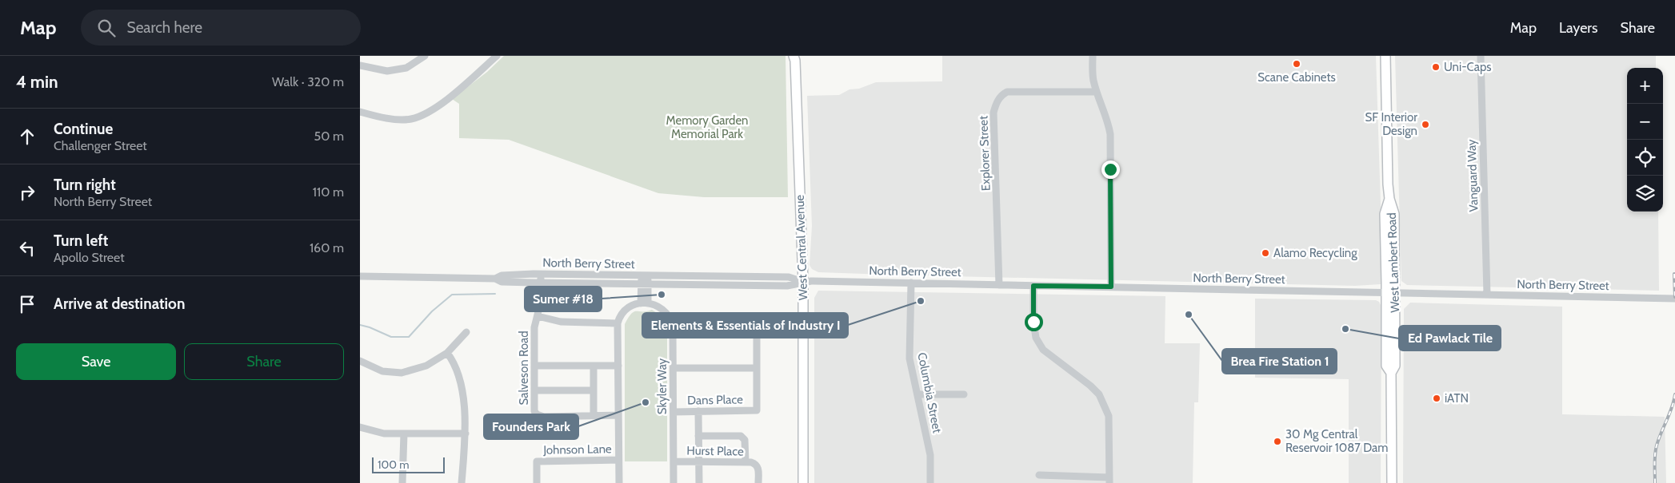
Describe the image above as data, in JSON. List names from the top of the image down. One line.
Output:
{"streets":{"main road":["West Central Avenue","West Lambert Road"],"street":["Explorer Street","Vanguard Way","North Berry Street","Salveson Road","Skyler Way","Columbia Street","Dans Place","Johnson Lane","Hurst Place"]},"crossings":[["Explorer Street","North Berry Street"],["Vanguard Way","North Berry Street"],["West Central Avenue","North Berry Street"],["West Lambert Road","North Berry Street"],["North Berry Street","Salveson Road"],["North Berry Street","Columbia Street"],["Skyler Way","Dans Place"],["Skyler Way","Hurst Place"]],"parks":["Memory Garden Memorial Park"],"places":["Scane Cabinets","Uni-Caps","SF Interior Design","Alamo Recycling","Sumer #18","Elements & Essentials of Industry I","Brea Fire Station 1","Ed Pawlack Tile","iATN","Founders Park","30 Mg Central Reservoir 1087 Dam"],"scale_bar":"100 m","page":{"header":"Map","search":"Search here","nav":["Map","Layers","Share"],"heading":["4 min","Walk · 320 m"],"map_buttons":["+","−"],"list":[["Continue","Challenger Street","50 m"],["Turn right","North Berry Street","110 m"],["Turn left","Apollo Street","160 m"],"Arrive at destination"],"buttons":["Save","Share"],"scale":"100 m"}}
